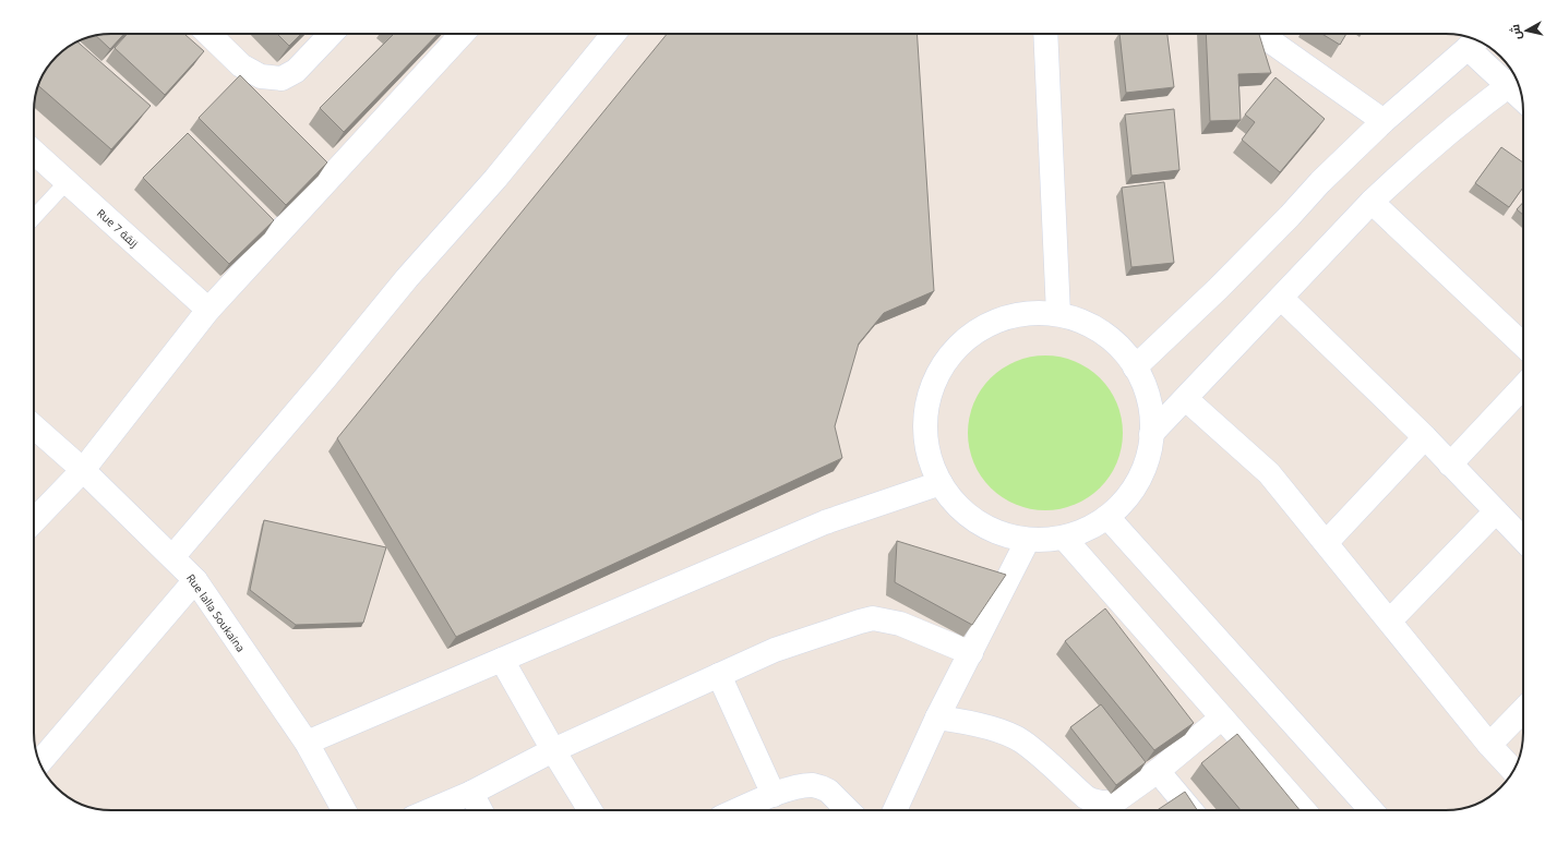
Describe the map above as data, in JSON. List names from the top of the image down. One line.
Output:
{"streets":{"street":["Rue 7 زنقة","Rue lalla Soukaina"]},"north":"left"}
